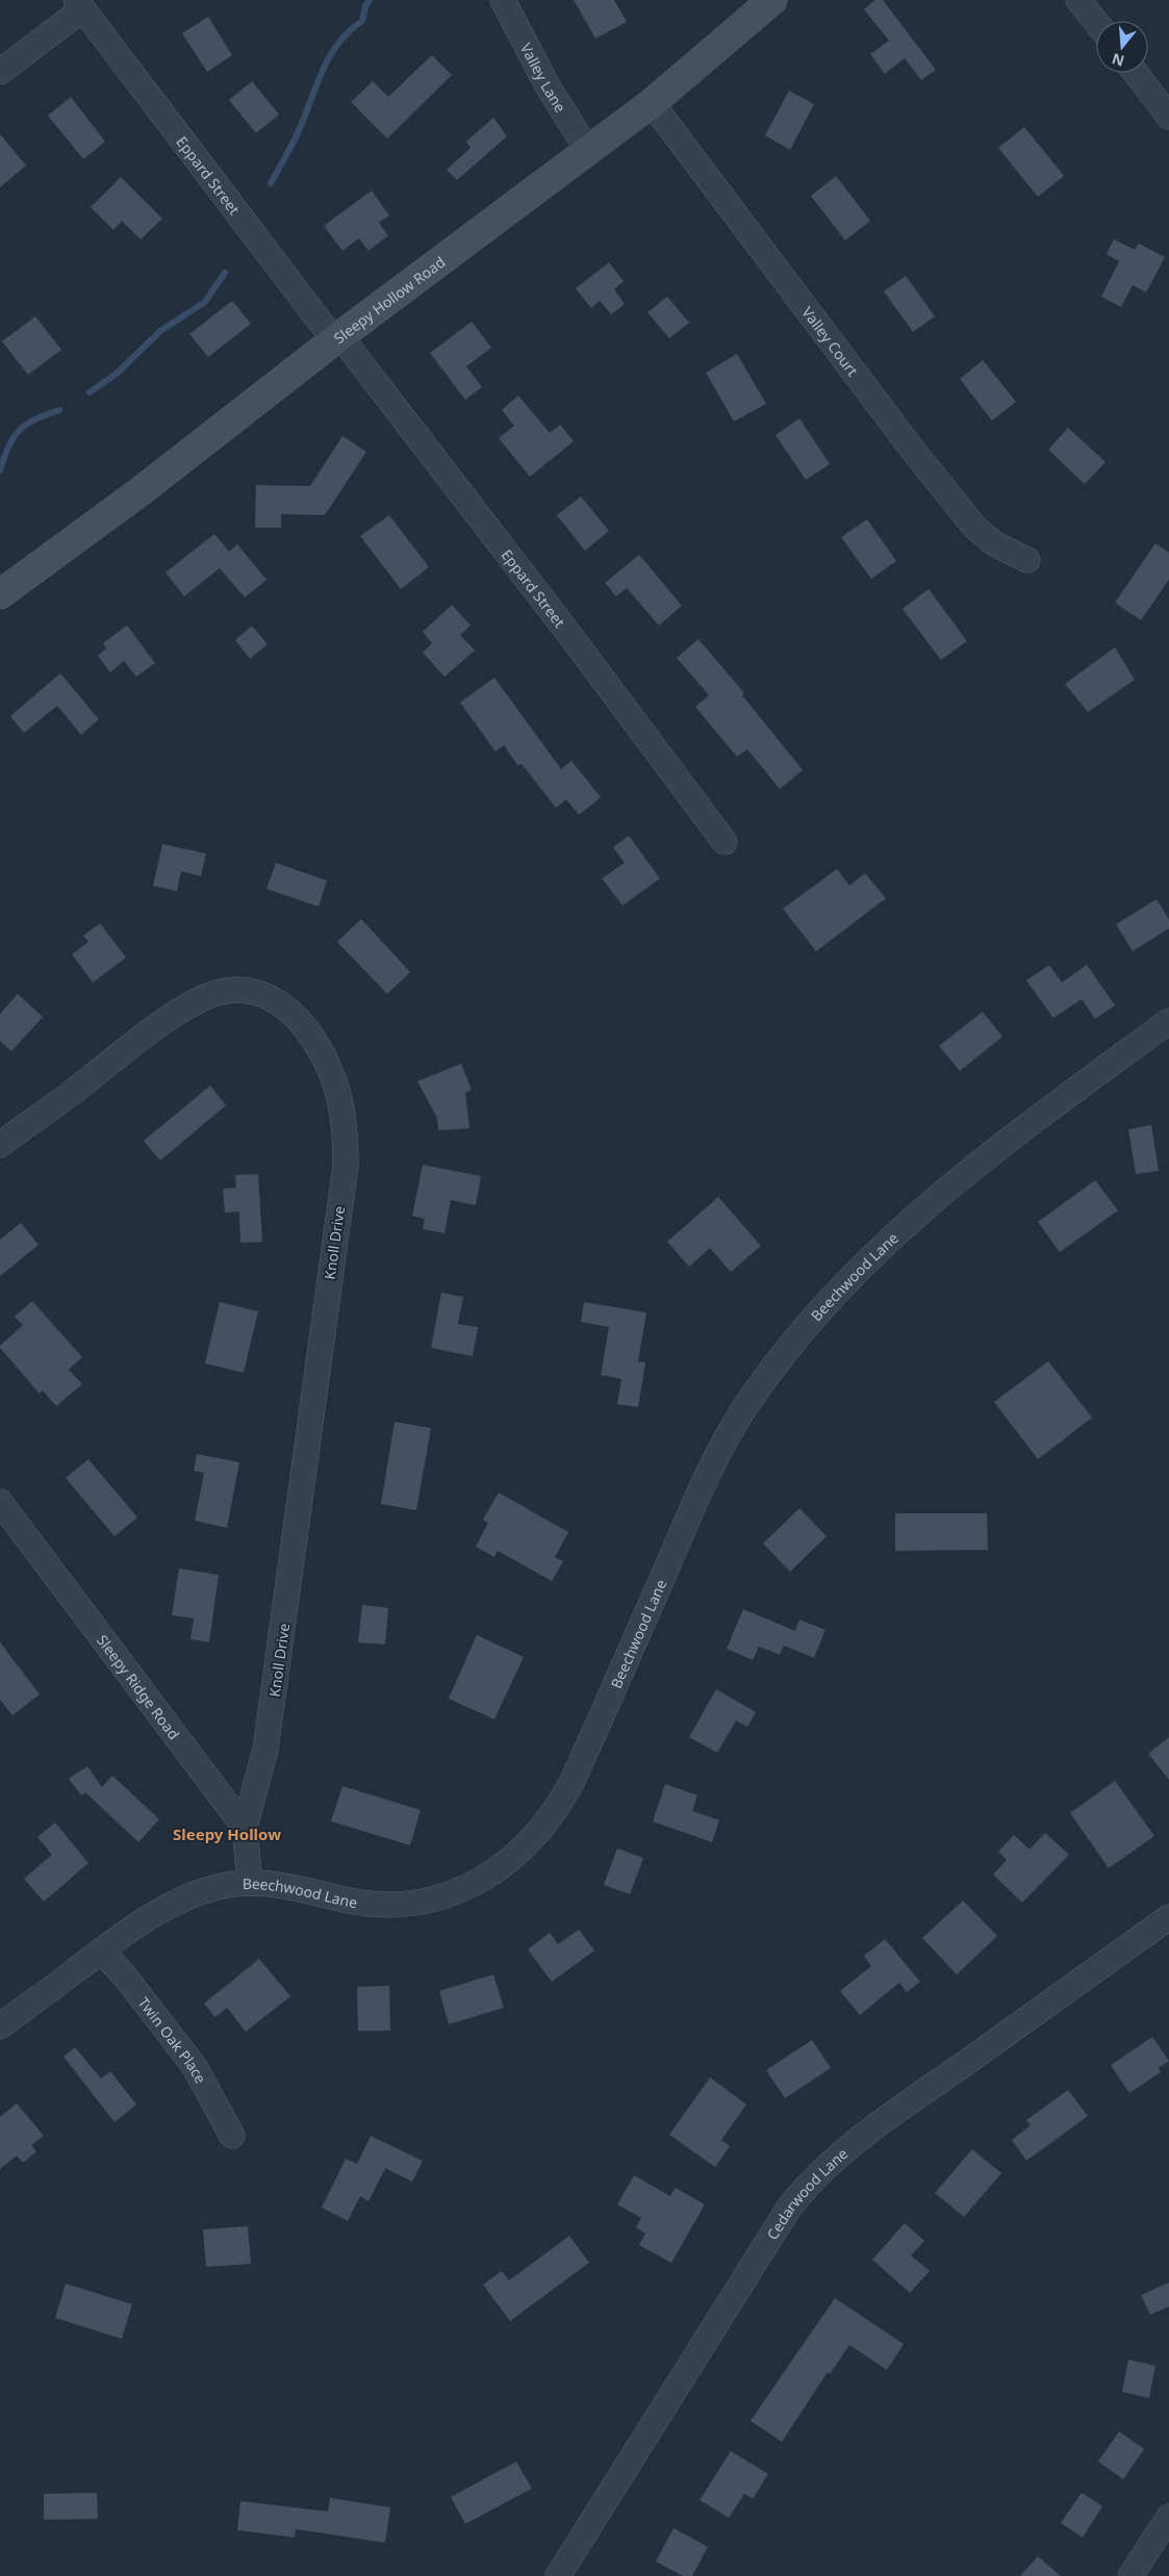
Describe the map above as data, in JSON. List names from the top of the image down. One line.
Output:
{"streets":{"main road":["Sleepy Hollow Road"],"street":["Valley Lane","Eppard Street","Valley Court","Knoll Drive","Beechwood Lane","Sleepy Ridge Road","Twin Oak Place","Cedarwood Lane"]},"crossings":[["Valley Lane","Sleepy Hollow Road"],["Eppard Street","Sleepy Hollow Road"],["Sleepy Hollow Road","Valley Court"],["Knoll Drive","Sleepy Ridge Road"],["Beechwood Lane","Twin Oak Place"]],"districts":["Sleepy Hollow"],"north":"bottom"}
